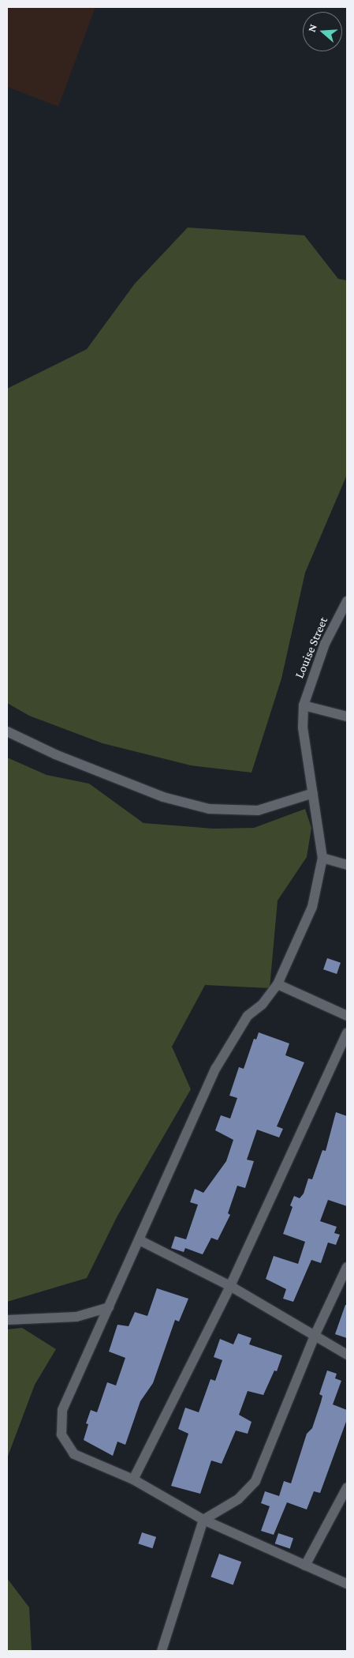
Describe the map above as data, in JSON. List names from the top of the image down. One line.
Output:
{"streets":{"street":["Louise Street"]},"north":"left"}
